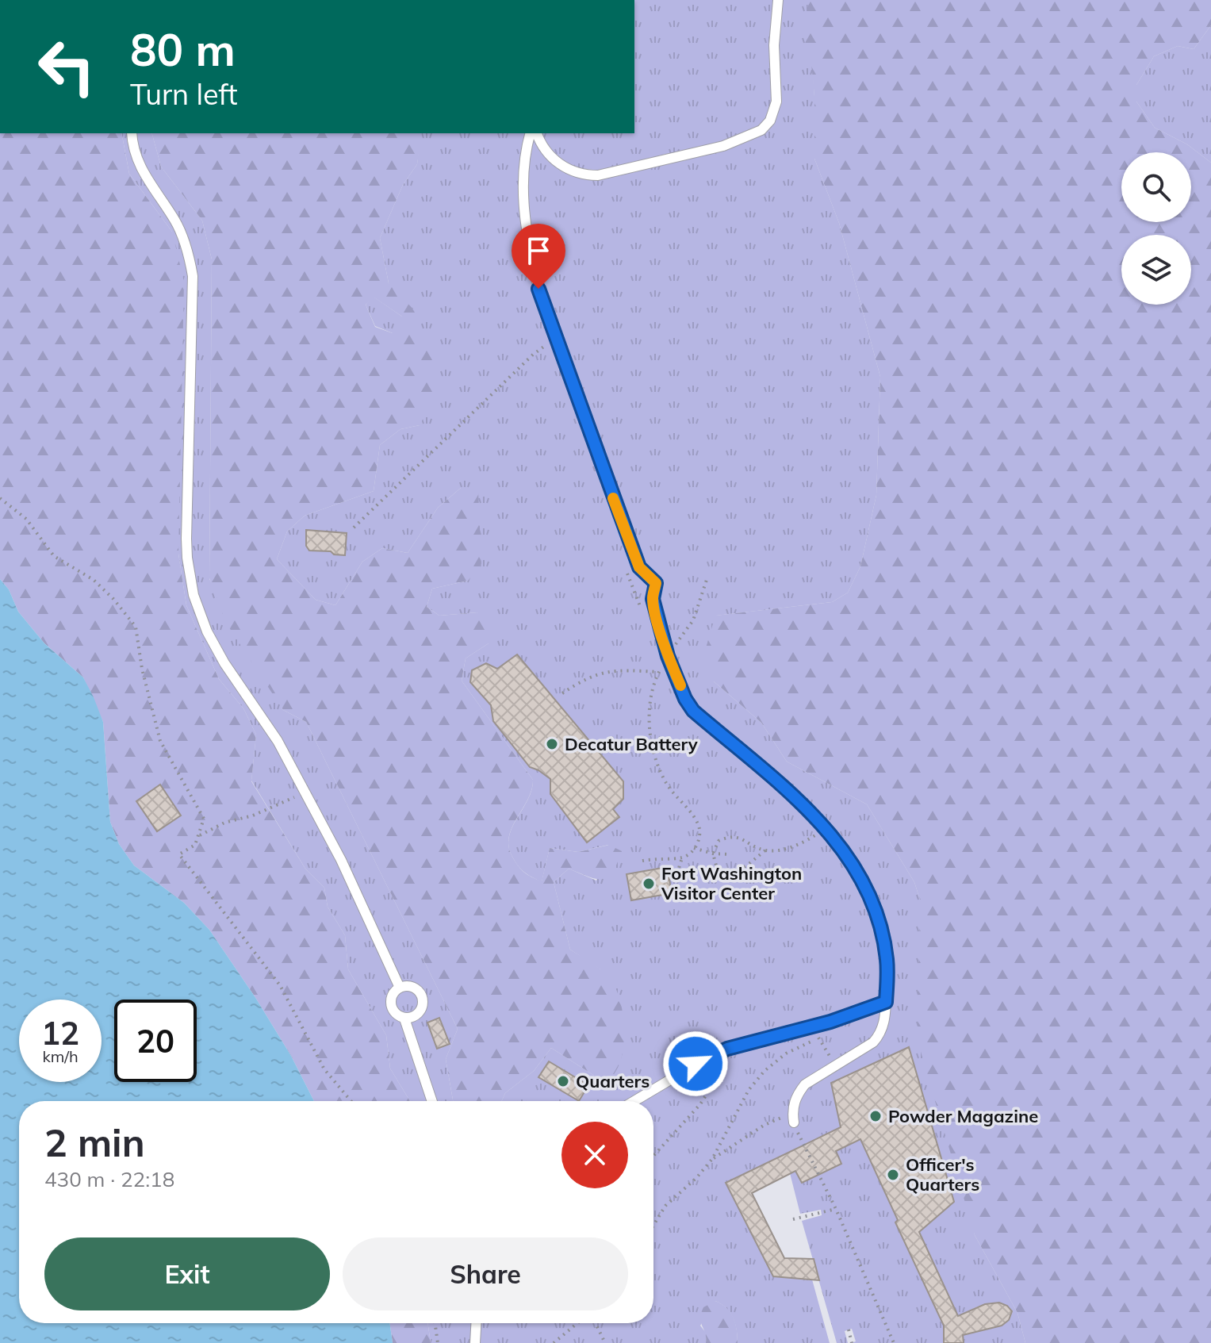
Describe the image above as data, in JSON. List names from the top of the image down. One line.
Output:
{"places":["Decatur Battery","Fort Washington Visitor Center","Quarters","Powder Magazine","Officer's Quarters"],"page":{"turn":["80 m","Turn left"],"speed":"12 km/h","limit":"20","heading":["2 min","430 m · 22:18"],"buttons":["Exit","Share"]}}
